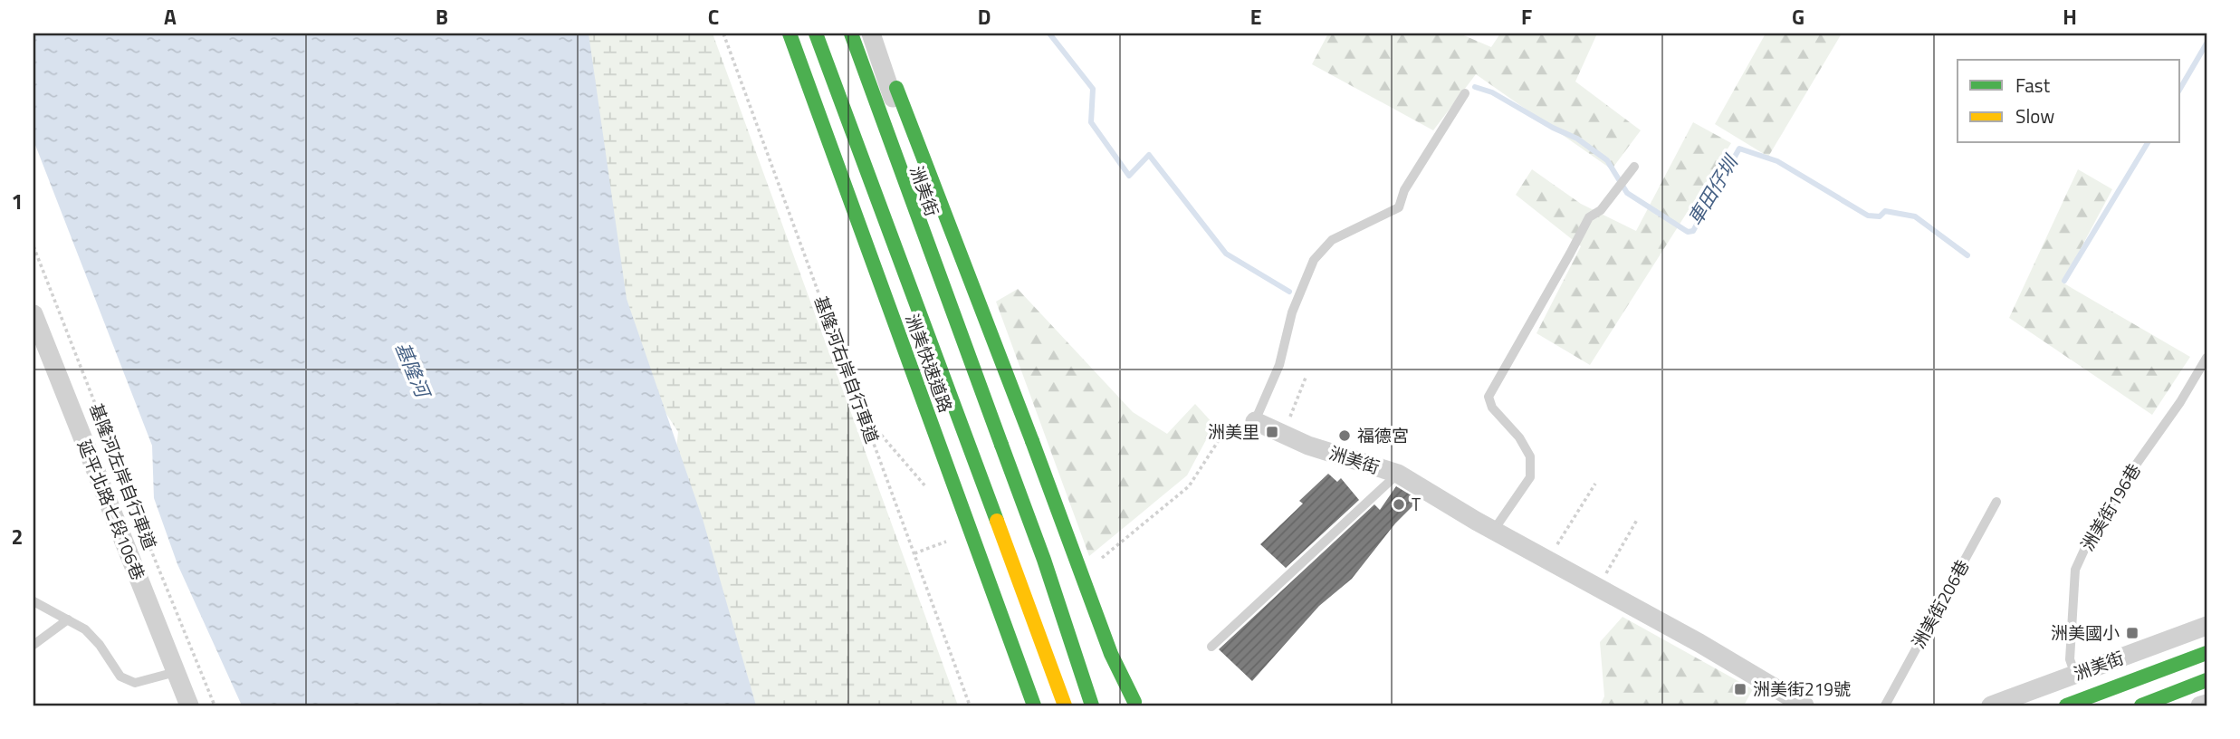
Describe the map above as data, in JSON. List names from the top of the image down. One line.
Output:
{"streets":{"highway":["洲美快速道路"],"street":["洲美街","延平北路七段106巷"],"lane":["洲美街196巷","洲美街206巷"],"path":["基隆河右岸自行車道","基隆河左岸自行車道"]},"crossings":[["洲美街","洲美街196巷"]],"water":["車田仔圳","基隆河"],"places":{"transit":["洲美里","洲美國小","洲美街219號"],"other":["福德宮","T"]},"legend":["Fast","Slow"],"grid":{"columns":["A","B","C","D","E","F","G","H"],"rows":["1","2"]}}
